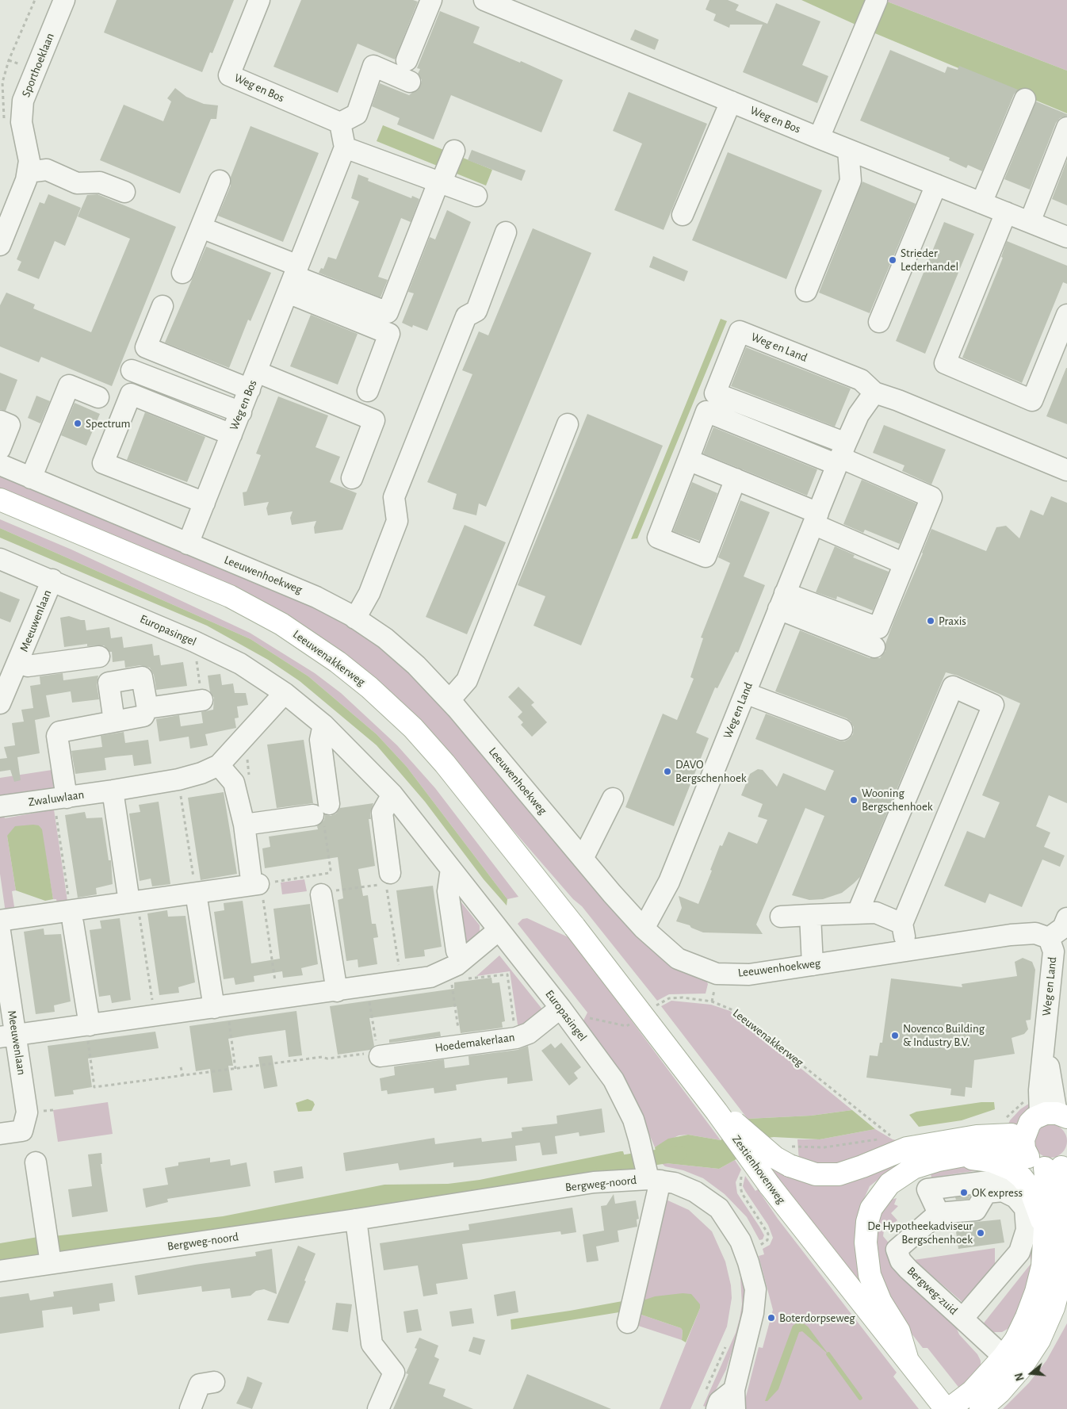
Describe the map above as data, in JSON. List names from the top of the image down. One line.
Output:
{"streets":{"main road":["Leeuwenakkerweg","Zestienhovenweg"],"street":["Sporthoeklaan","Weg en Bos","Weg en Land","Leeuwenhoekweg","Meeuwenlaan","Europasingel","Zwaluwlaan","Hoedemakerlaan","Bergweg-noord","Bergweg-zuid"]},"crossings":[["Weg en Bos","Leeuwenhoekweg"],["Weg en Land","Leeuwenhoekweg"],["Meeuwenlaan","Europasingel"],["Europasingel","Zwaluwlaan"],["Europasingel","Hoedemakerlaan"],["Europasingel","Bergweg-noord"],["Leeuwenakkerweg","Zestienhovenweg"]],"places":["Strieder Lederhandel","Spectrum","Praxis","DAVO Bergschenhoek","Wooning Bergschenhoek","Novenco Building & Industry B.V.","OK express","De Hypotheekadviseur Bergschenhoek","Boterdorpseweg"],"north":"left"}
